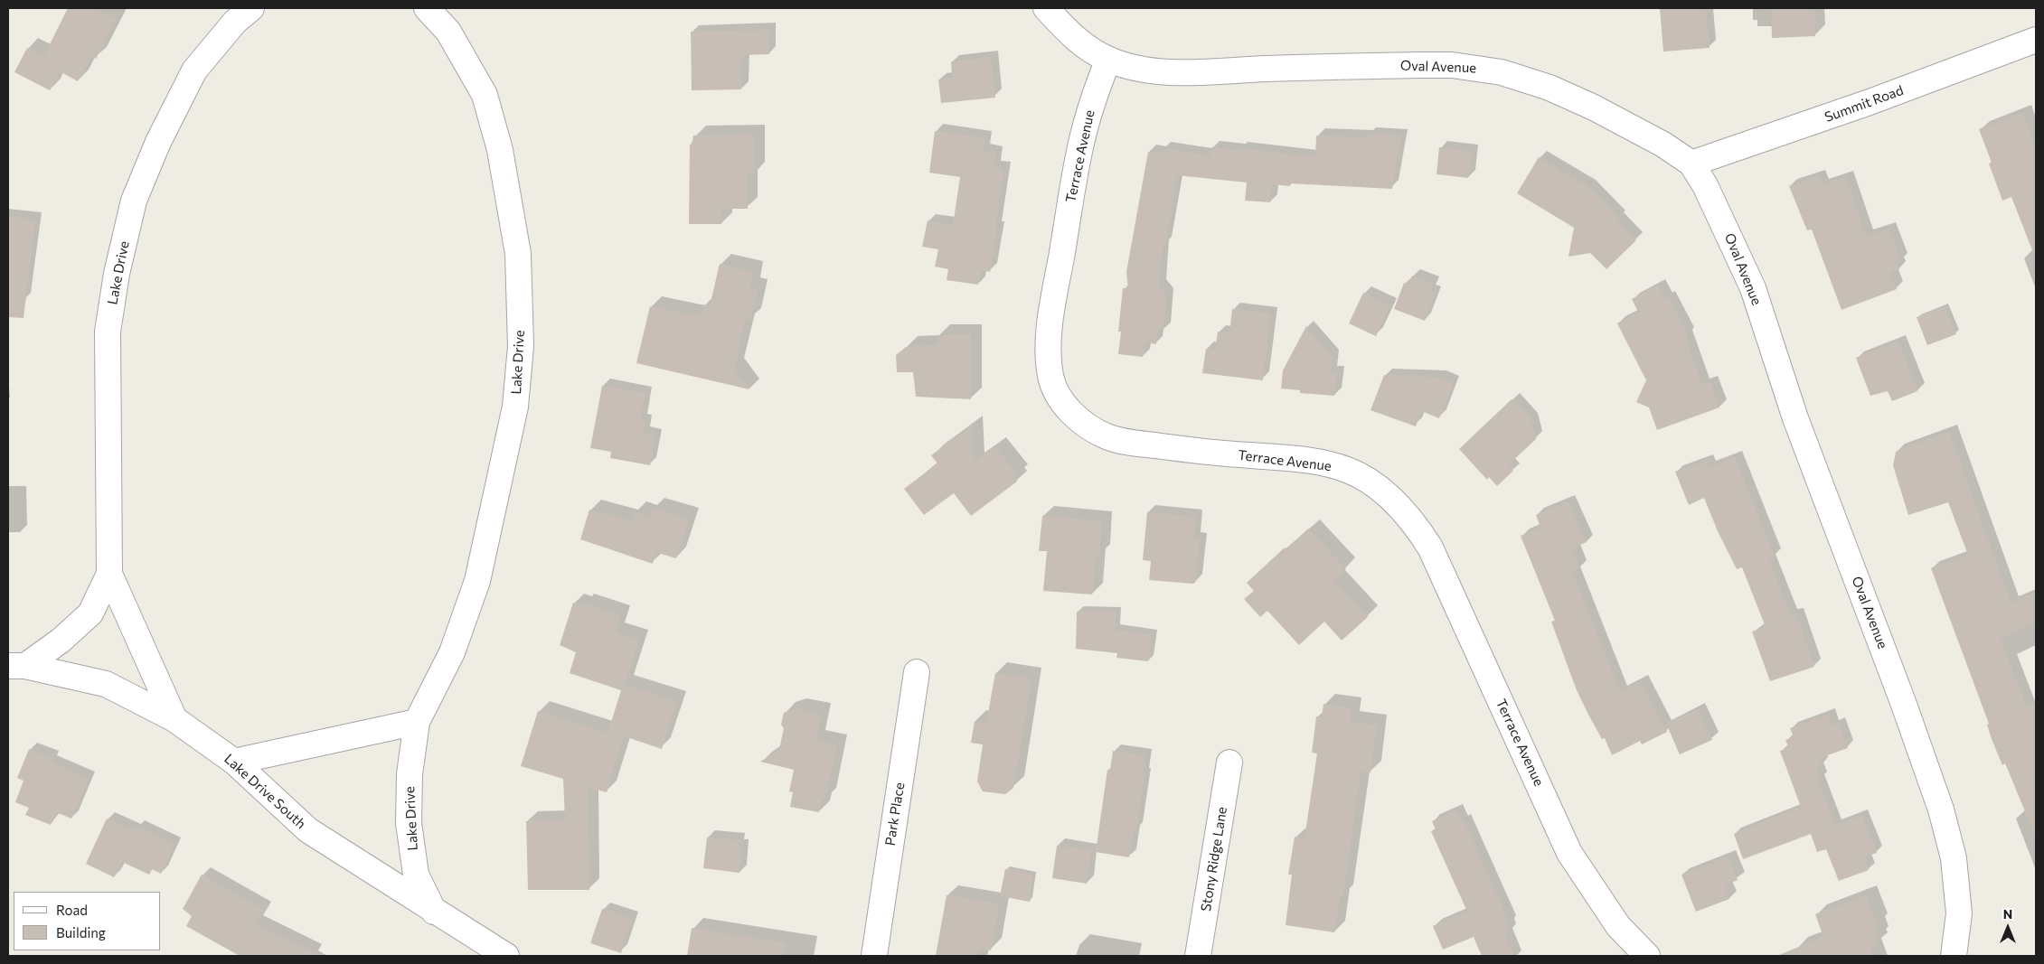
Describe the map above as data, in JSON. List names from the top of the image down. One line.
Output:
{"streets":{"street":["Oval Avenue","Summit Road","Terrace Avenue","Lake Drive","Lake Drive South","Park Place","Stony Ridge Lane"]},"crossings":[["Oval Avenue","Summit Road"],["Oval Avenue","Terrace Avenue"],["Lake Drive","Lake Drive South"]],"legend":["Road","Building"],"north":"top"}
